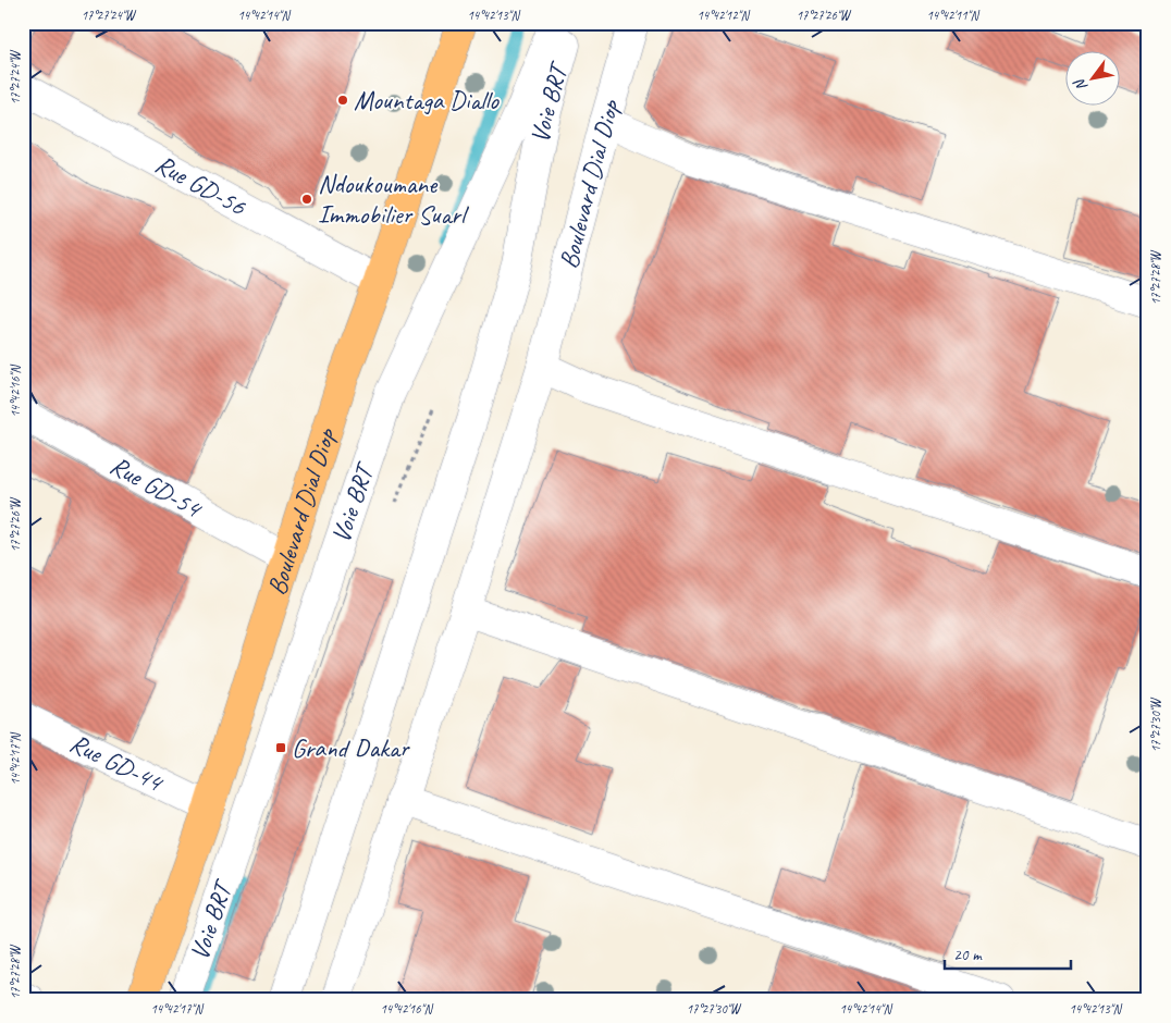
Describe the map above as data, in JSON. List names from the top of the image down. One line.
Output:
{"streets":{"main road":["Boulevard Dial Diop"],"street":["Voie BRT","Rue GD-56","Rue GD-54","Rue GD-44"]},"crossings":[["Rue GD-56","Boulevard Dial Diop"],["Boulevard Dial Diop","Rue GD-54"],["Boulevard Dial Diop","Rue GD-44"]],"places":{"other":["Mountaga Diallo","Ndoukoumane Immobilier Suarl"],"transit":["Grand Dakar"]},"scale_bar":"20 m","north":"bottom left","coordinates":["17°27'24\"W","14°42'14\"N","14°42'13\"N","14°42'12\"N","17°27'26\"W","14°42'11\"N","17°27'28\"W","14°42'16\"N","17°27'30\"W","14°42'17\"N"]}
